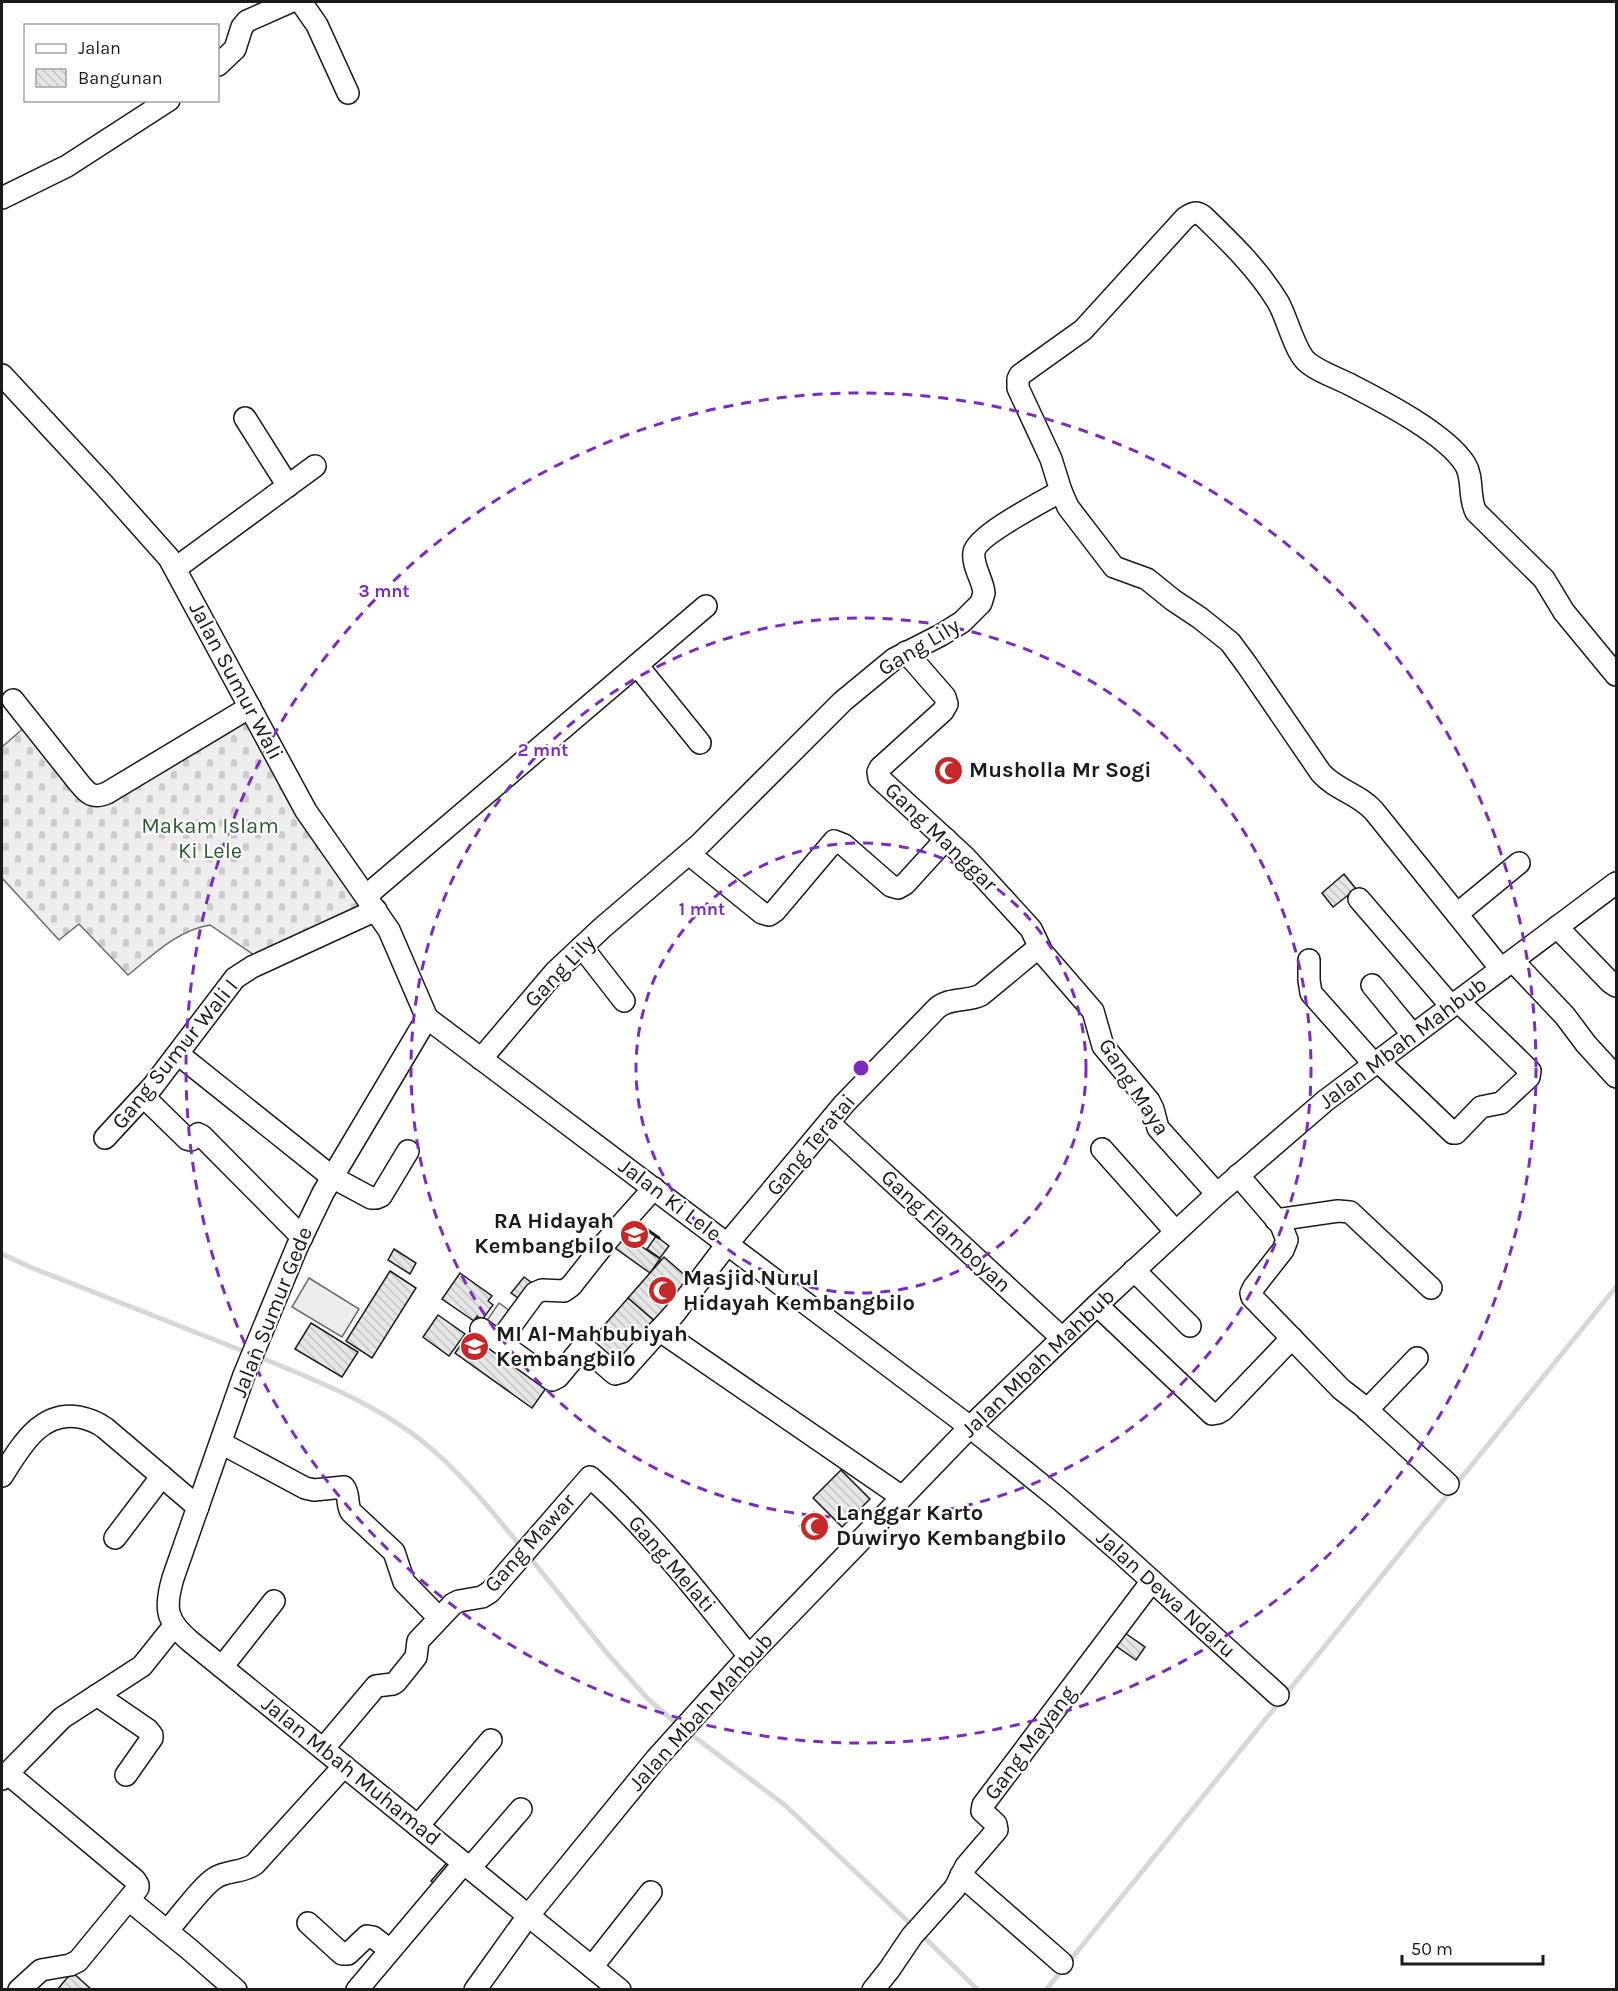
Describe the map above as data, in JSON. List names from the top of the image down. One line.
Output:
{"streets":{"street":["Gang Lily","Jalan Sumur Wali","Gang Manggar","Jalan Mbah Mahbub","Gang Sumur Wali I","Gang Maya","Gang Teratai","Jalan Ki Lele","Gang Flamboyan","Jalan Sumur Gede","Gang Mawar","Gang Melati","Jalan Dewa Ndaru","Gang Mayang","Jalan Mbah Muhamad"]},"crossings":[["Gang Lily","Gang Manggar"],["Gang Lily","Jalan Ki Lele"],["Jalan Sumur Wali","Gang Sumur Wali I"],["Jalan Sumur Wali","Jalan Ki Lele"],["Jalan Sumur Wali","Jalan Sumur Gede"],["Gang Manggar","Gang Maya"],["Gang Manggar","Gang Teratai"],["Jalan Mbah Mahbub","Gang Maya"],["Jalan Mbah Mahbub","Jalan Ki Lele"],["Jalan Mbah Mahbub","Gang Flamboyan"],["Jalan Mbah Mahbub","Gang Melati"],["Jalan Mbah Mahbub","Jalan Dewa Ndaru"],["Jalan Mbah Mahbub","Jalan Mbah Muhamad"],["Gang Maya","Gang Teratai"],["Gang Teratai","Jalan Ki Lele"],["Gang Teratai","Gang Flamboyan"],["Jalan Ki Lele","Jalan Sumur Gede"],["Jalan Ki Lele","Jalan Dewa Ndaru"],["Jalan Sumur Gede","Jalan Mbah Muhamad"],["Gang Mawar","Gang Melati"],["Gang Mawar","Jalan Mbah Muhamad"],["Jalan Dewa Ndaru","Gang Mayang"]],"parks":["Makam Islam Ki Lele"],"places":{"mosque":["Musholla Mr Sogi","Masjid Nurul Hidayah Kembangbilo","Langgar Karto Duwiryo Kembangbilo"],"school or university":["RA Hidayah Kembangbilo","MI Al-Mahbubiyah Kembangbilo"]},"legend":["Jalan","Bangunan"],"scale_bar":"50 m","rings":["3 mnt","2 mnt","1 mnt"]}
